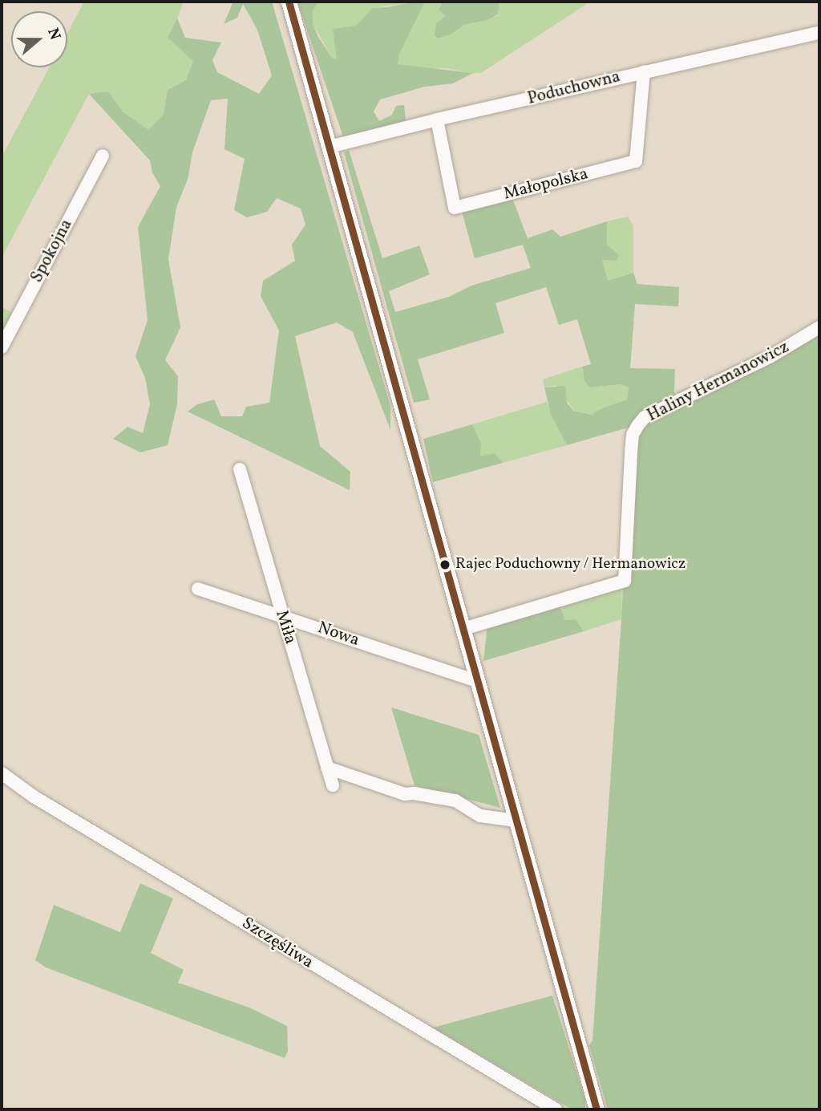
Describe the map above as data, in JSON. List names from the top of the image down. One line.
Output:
{"streets":{"street":["Poduchowna","Małopolska","Spokojna","Haliny Hermanowicz","Miła","Nowa","Szczęśliwa"]},"crossings":[["Poduchowna","Małopolska"],["Miła","Nowa"]],"places":["Rajec Poduchowny / Hermanowicz"],"north":"right"}
